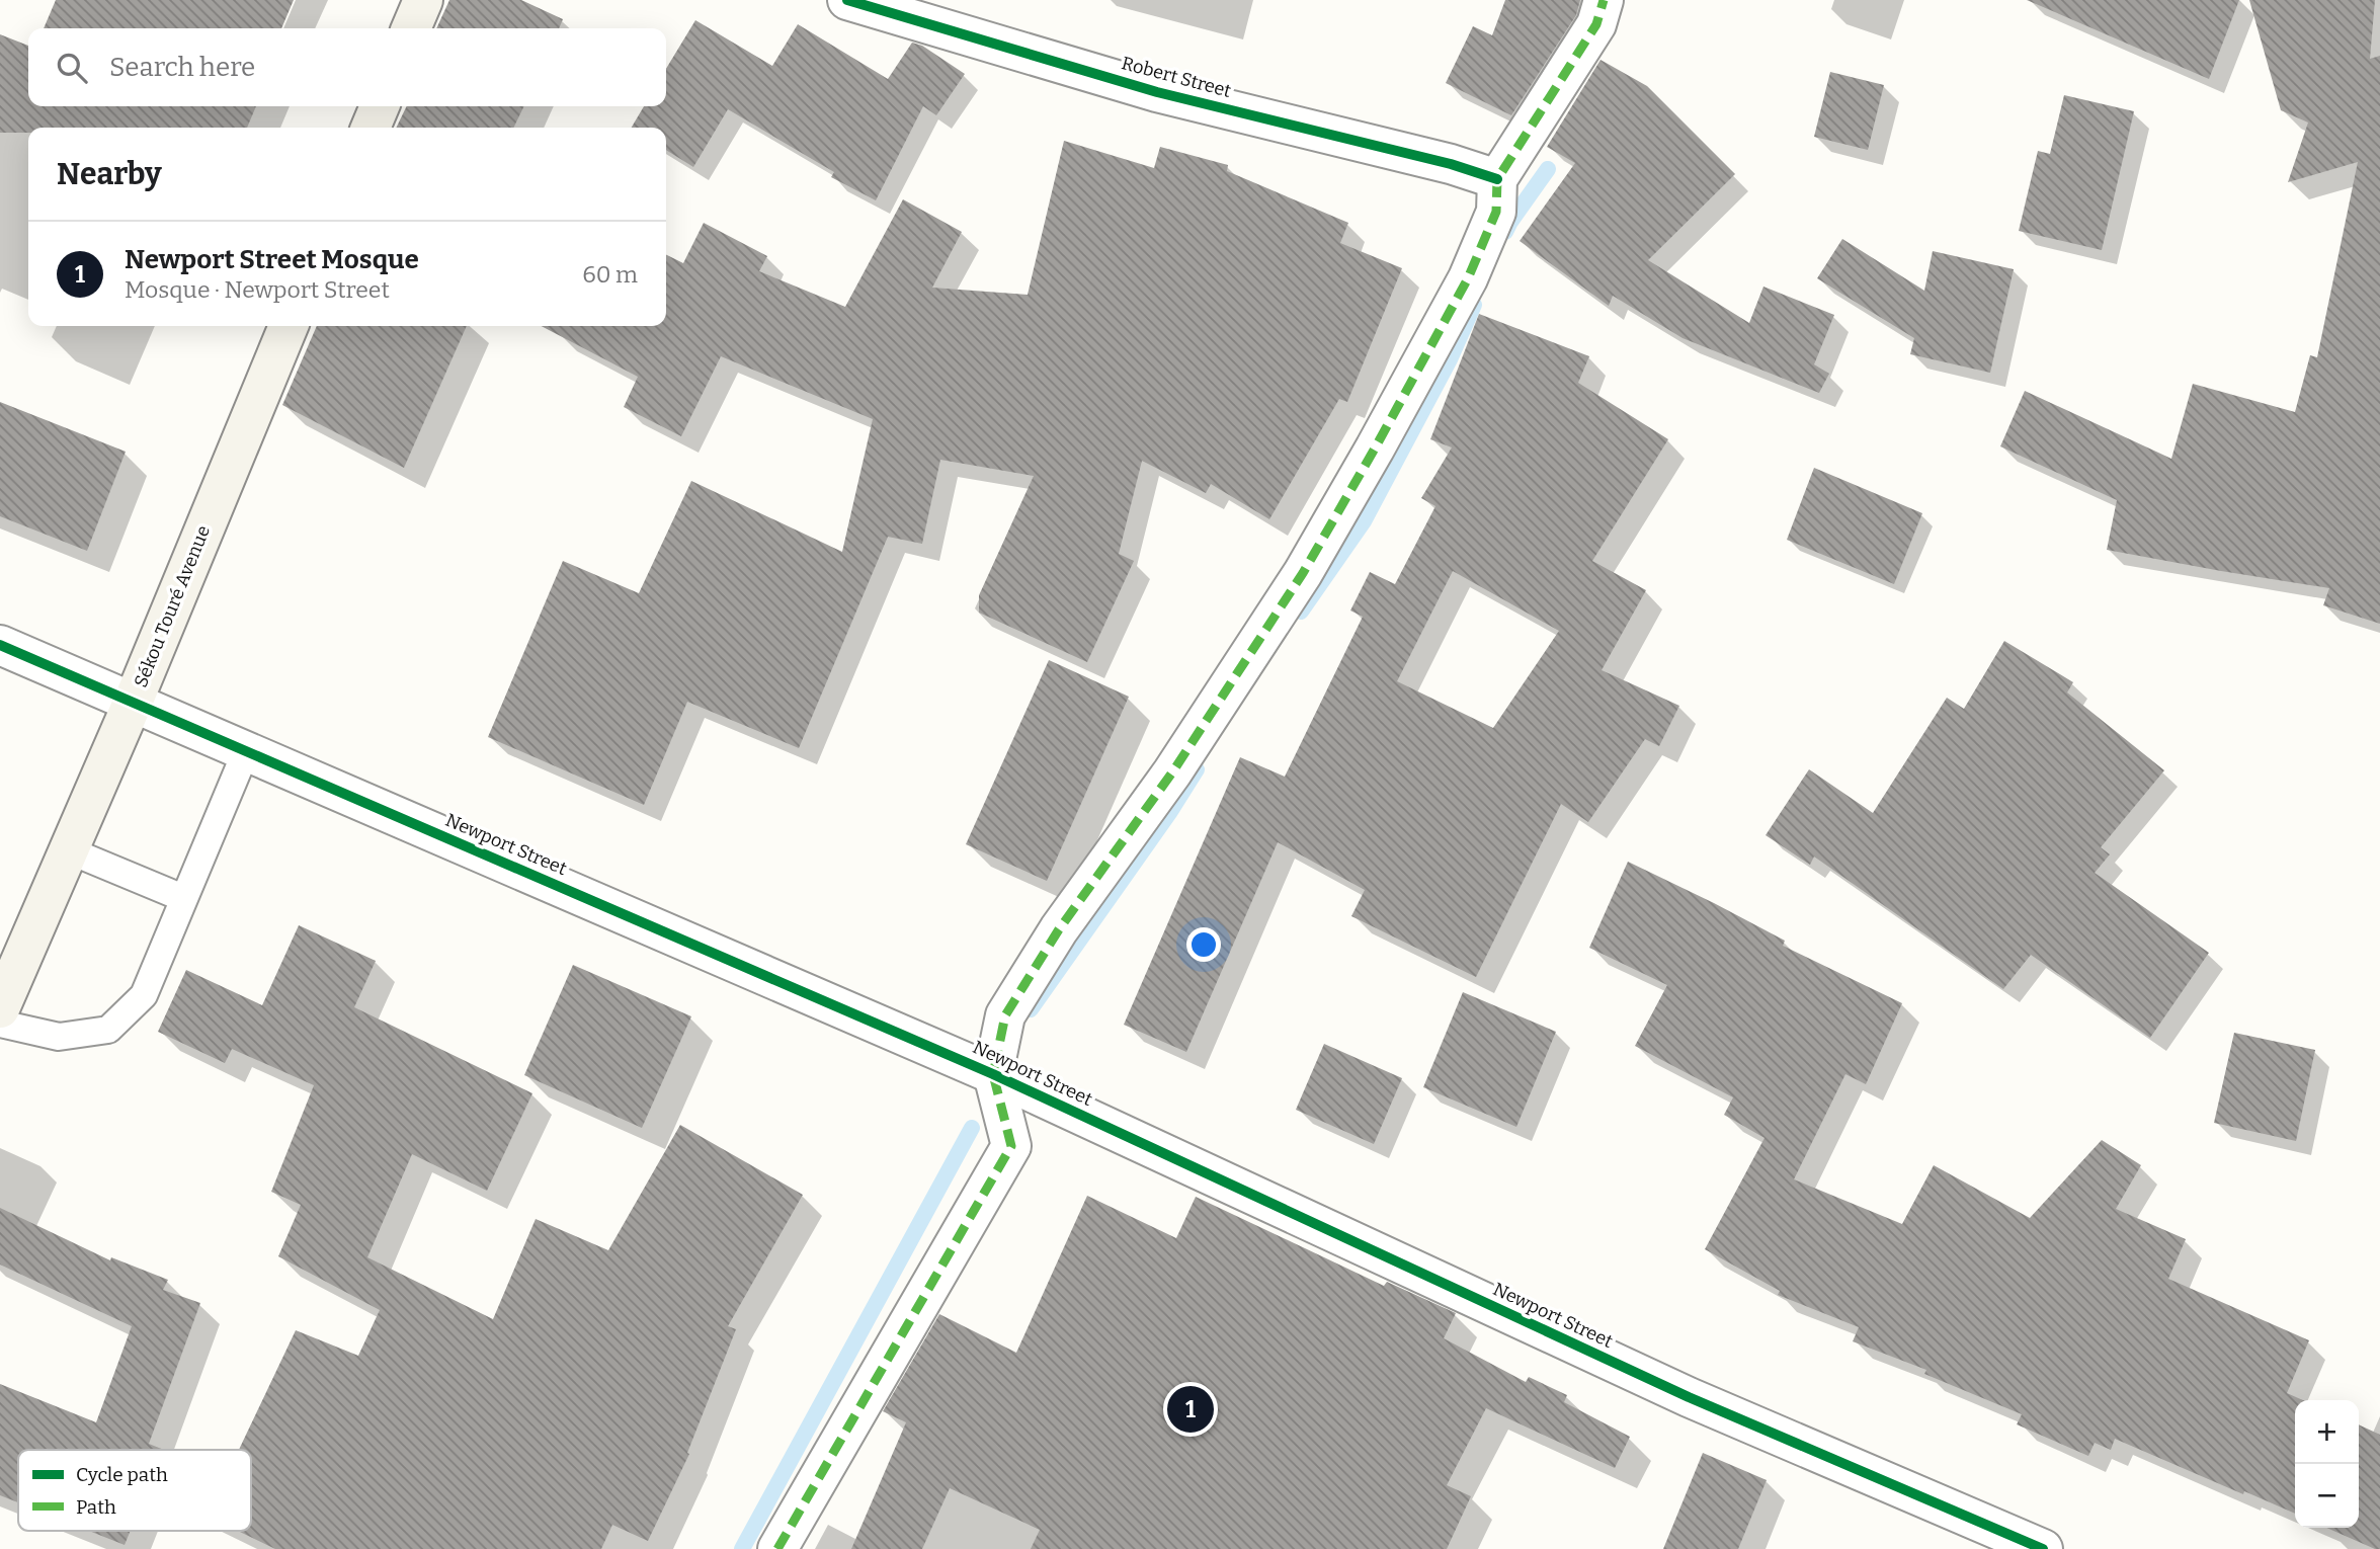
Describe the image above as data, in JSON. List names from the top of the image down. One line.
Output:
{"streets":{"main road":["Sékou Touré Avenue"],"street":["Robert Street","Newport Street"]},"crossings":[["Sékou Touré Avenue","Newport Street"]],"legend":["Cycle path","Path"],"page":{"search":"Search here","heading":"Nearby","list":[{"mark":"1","name":"Newport Street Mosque","note":"Mosque · Newport Street","value":"60 m"}],"pins":"1","map_buttons":["+","−"]}}
